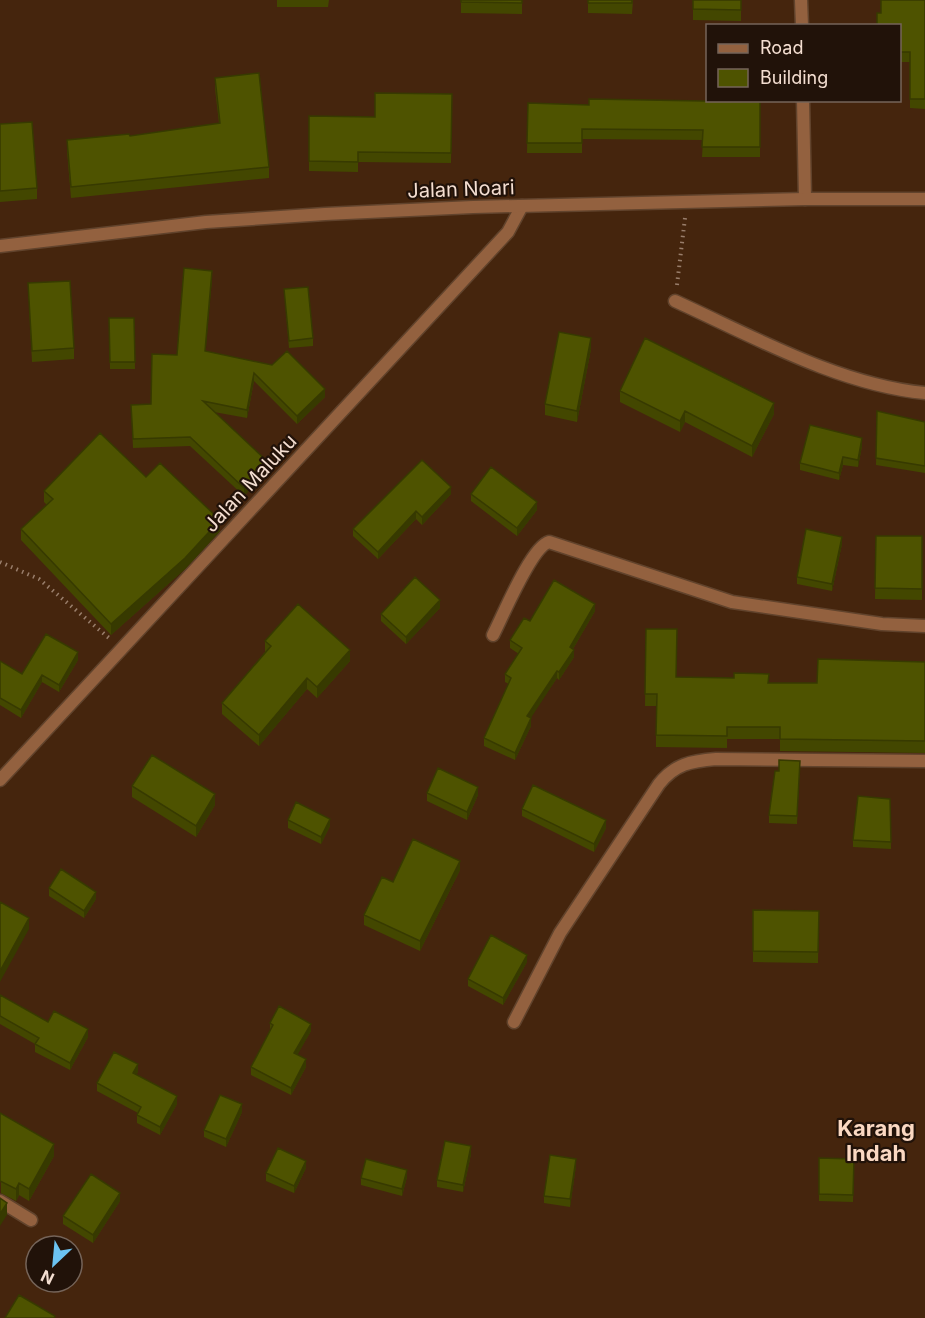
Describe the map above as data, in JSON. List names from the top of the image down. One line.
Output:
{"streets":{"street":["Jalan Noari","Jalan Maluku"]},"crossings":[["Jalan Noari","Jalan Maluku"]],"districts":["Karang Indah"],"legend":["Road","Building"],"north":"bottom left"}
